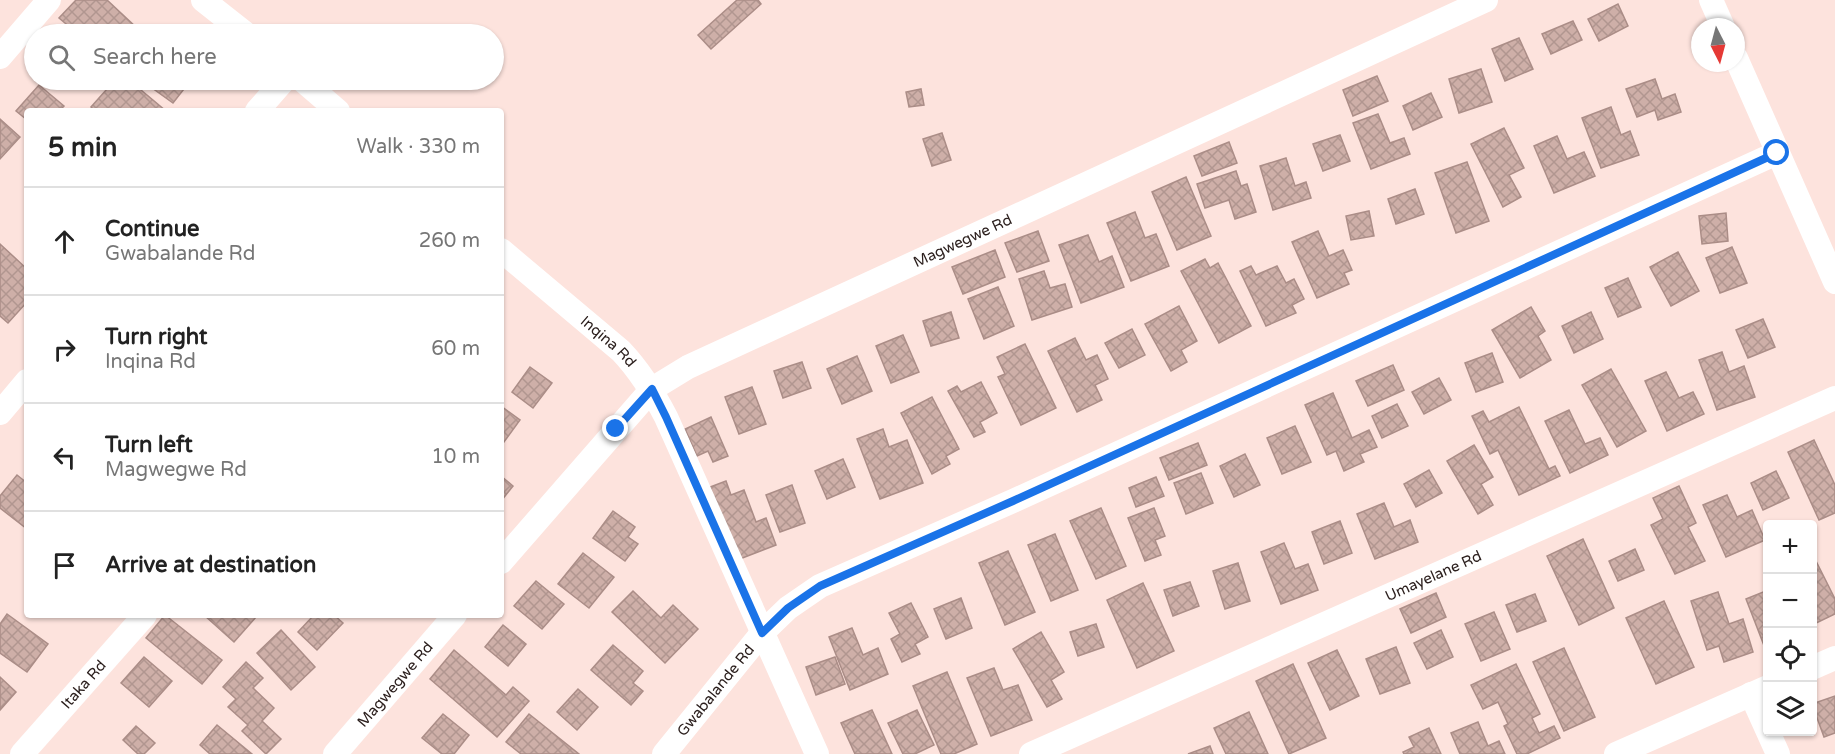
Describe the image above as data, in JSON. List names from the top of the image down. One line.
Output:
{"streets":{"street":["Magwegwe Rd","Inqina Rd","Umayelane Rd","Itaka Rd","Gwabalande Rd"]},"crossings":[["Magwegwe Rd","Inqina Rd"],["Inqina Rd","Gwabalande Rd"]],"north":"bottom","page":{"search":"Search here","heading":["5 min","Walk · 330 m"],"list":[["Continue","Gwabalande Rd","260 m"],["Turn right","Inqina Rd","60 m"],["Turn left","Magwegwe Rd","10 m"],"Arrive at destination"],"map_buttons":["+","−"]}}
